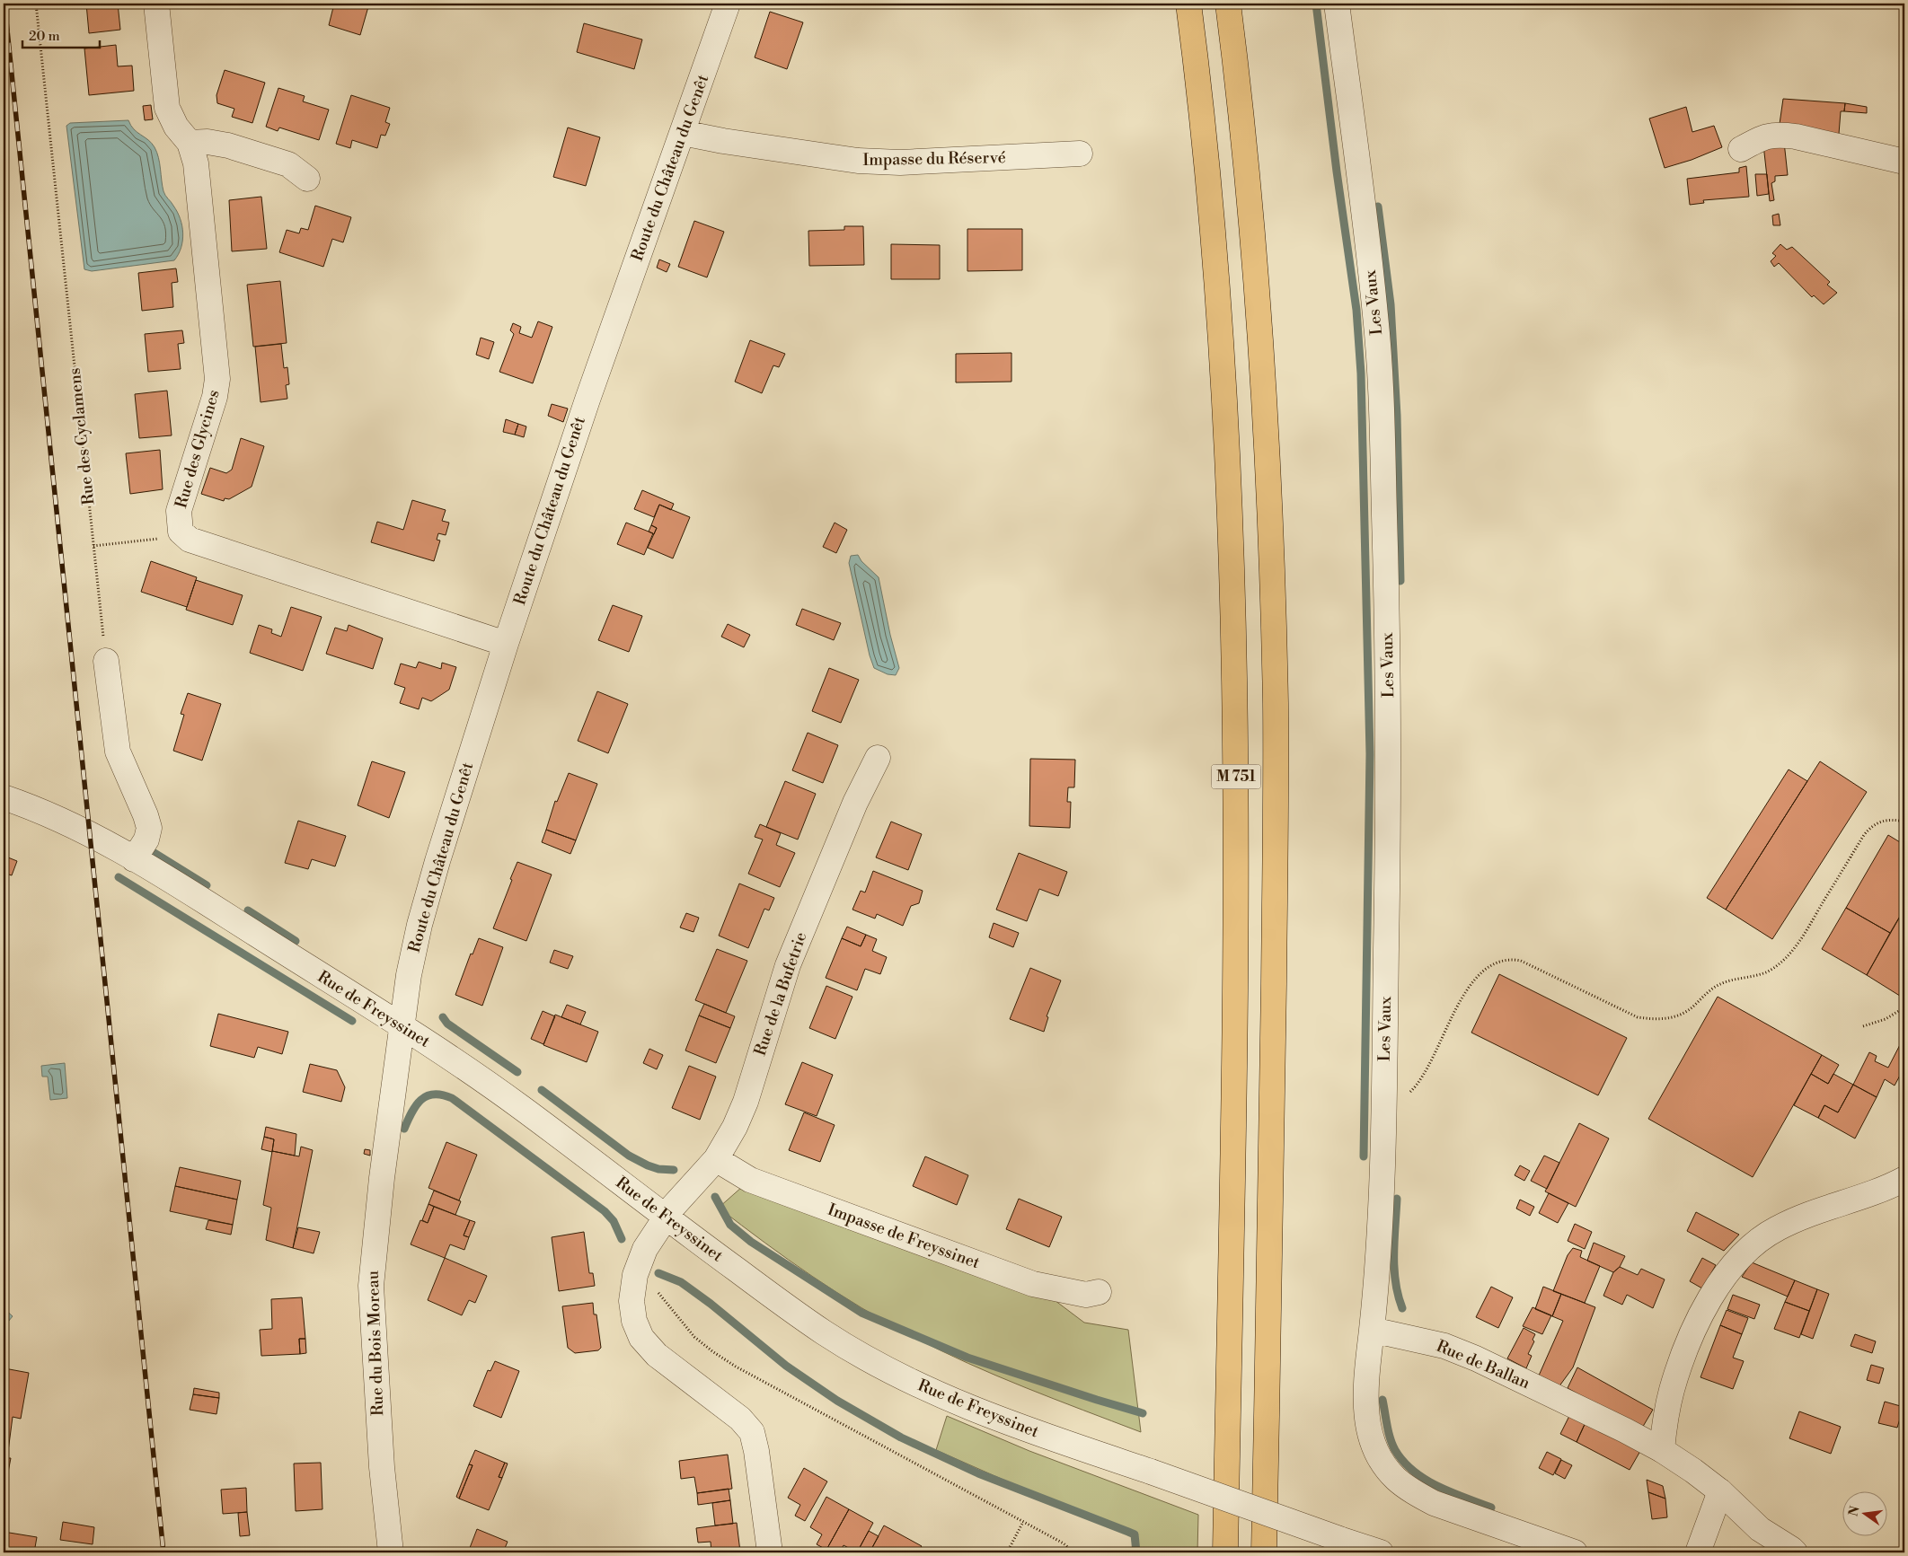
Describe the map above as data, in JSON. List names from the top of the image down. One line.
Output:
{"streets":{"highway":["M 751"],"street":["Impasse du Réservé","Route du Château du Genêt","Les Vaux","Rue des Glycines","Rue de la Bufetrie","Rue de Freyssinet","Impasse de Freyssinet","Rue du Bois Moreau","Rue de Ballan"],"path":["Rue des Cyclamens"]},"crossings":[["Impasse du Réservé","Route du Château du Genêt"],["Route du Château du Genêt","Rue des Glycines"],["Route du Château du Genêt","Rue de Freyssinet"],["Route du Château du Genêt","Rue du Bois Moreau"],["Les Vaux","Rue de Ballan"],["Rue de la Bufetrie","Rue de Freyssinet"],["Rue de la Bufetrie","Impasse de Freyssinet"],["Rue de Freyssinet","Rue du Bois Moreau"]],"scale_bar":"20 m","north":"left"}
